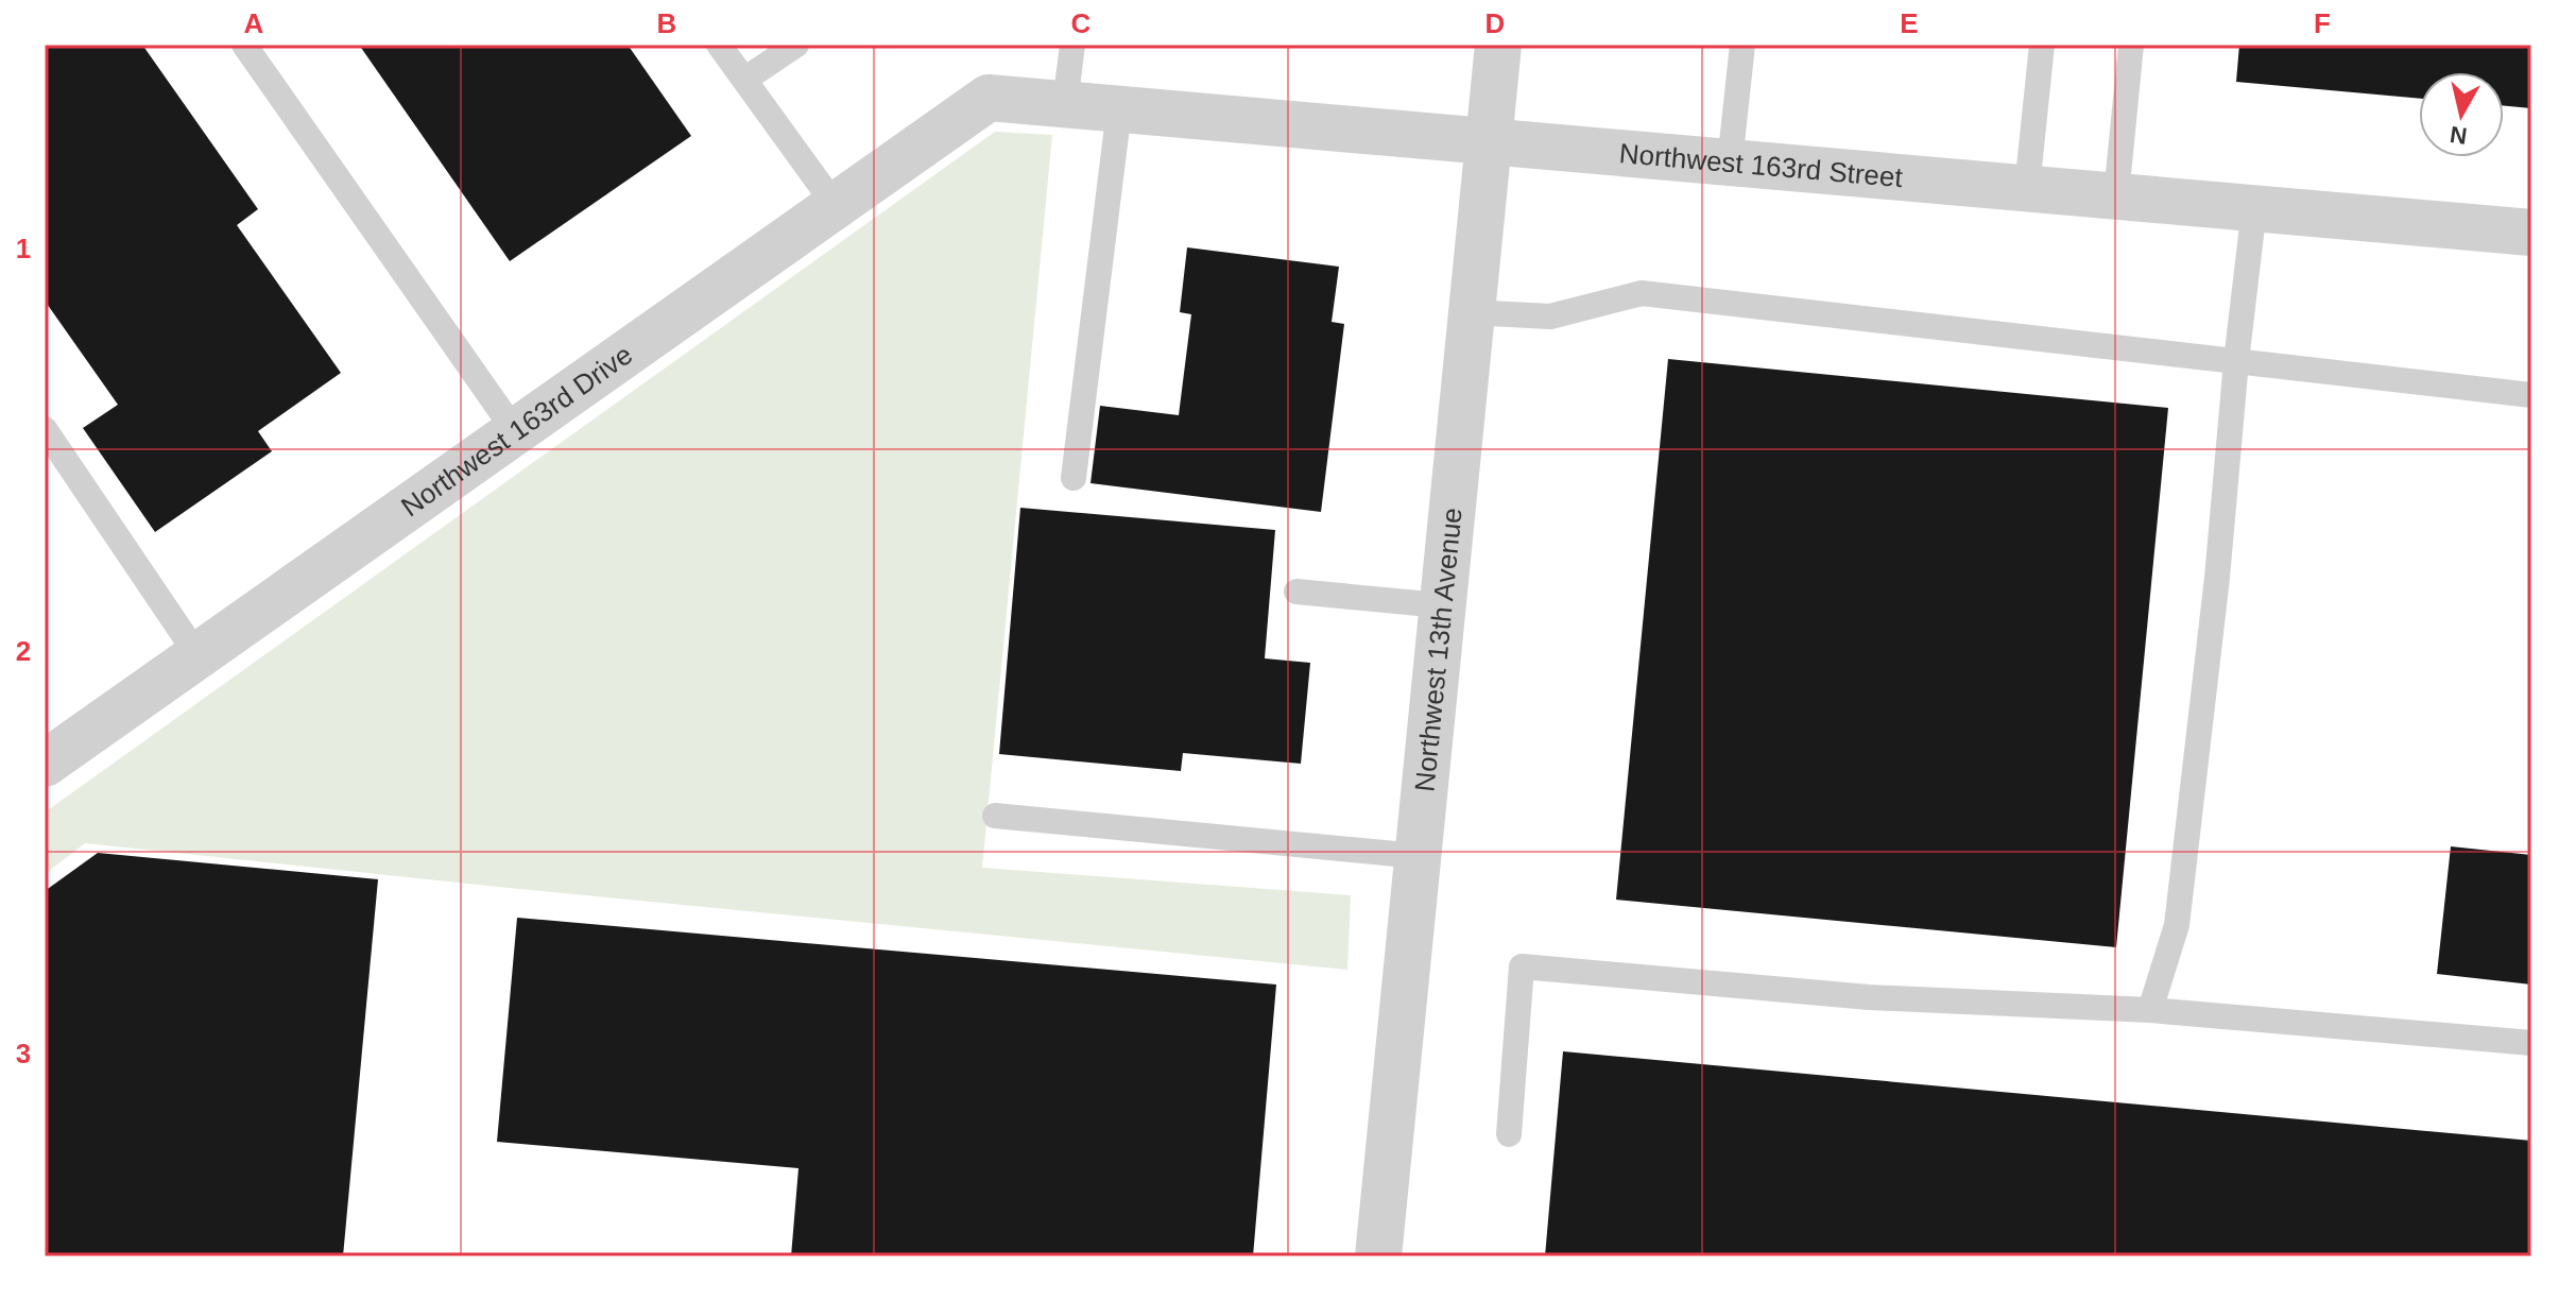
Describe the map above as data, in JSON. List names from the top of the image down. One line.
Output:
{"streets":{"street":["Northwest 163rd Street","Northwest 163rd Drive","Northwest 13th Avenue"]},"crossings":[["Northwest 163rd Street","Northwest 163rd Drive"],["Northwest 163rd Street","Northwest 13th Avenue"]],"north":"bottom","grid":{"columns":["A","B","C","D","E","F"],"rows":["1","2","3"]}}
